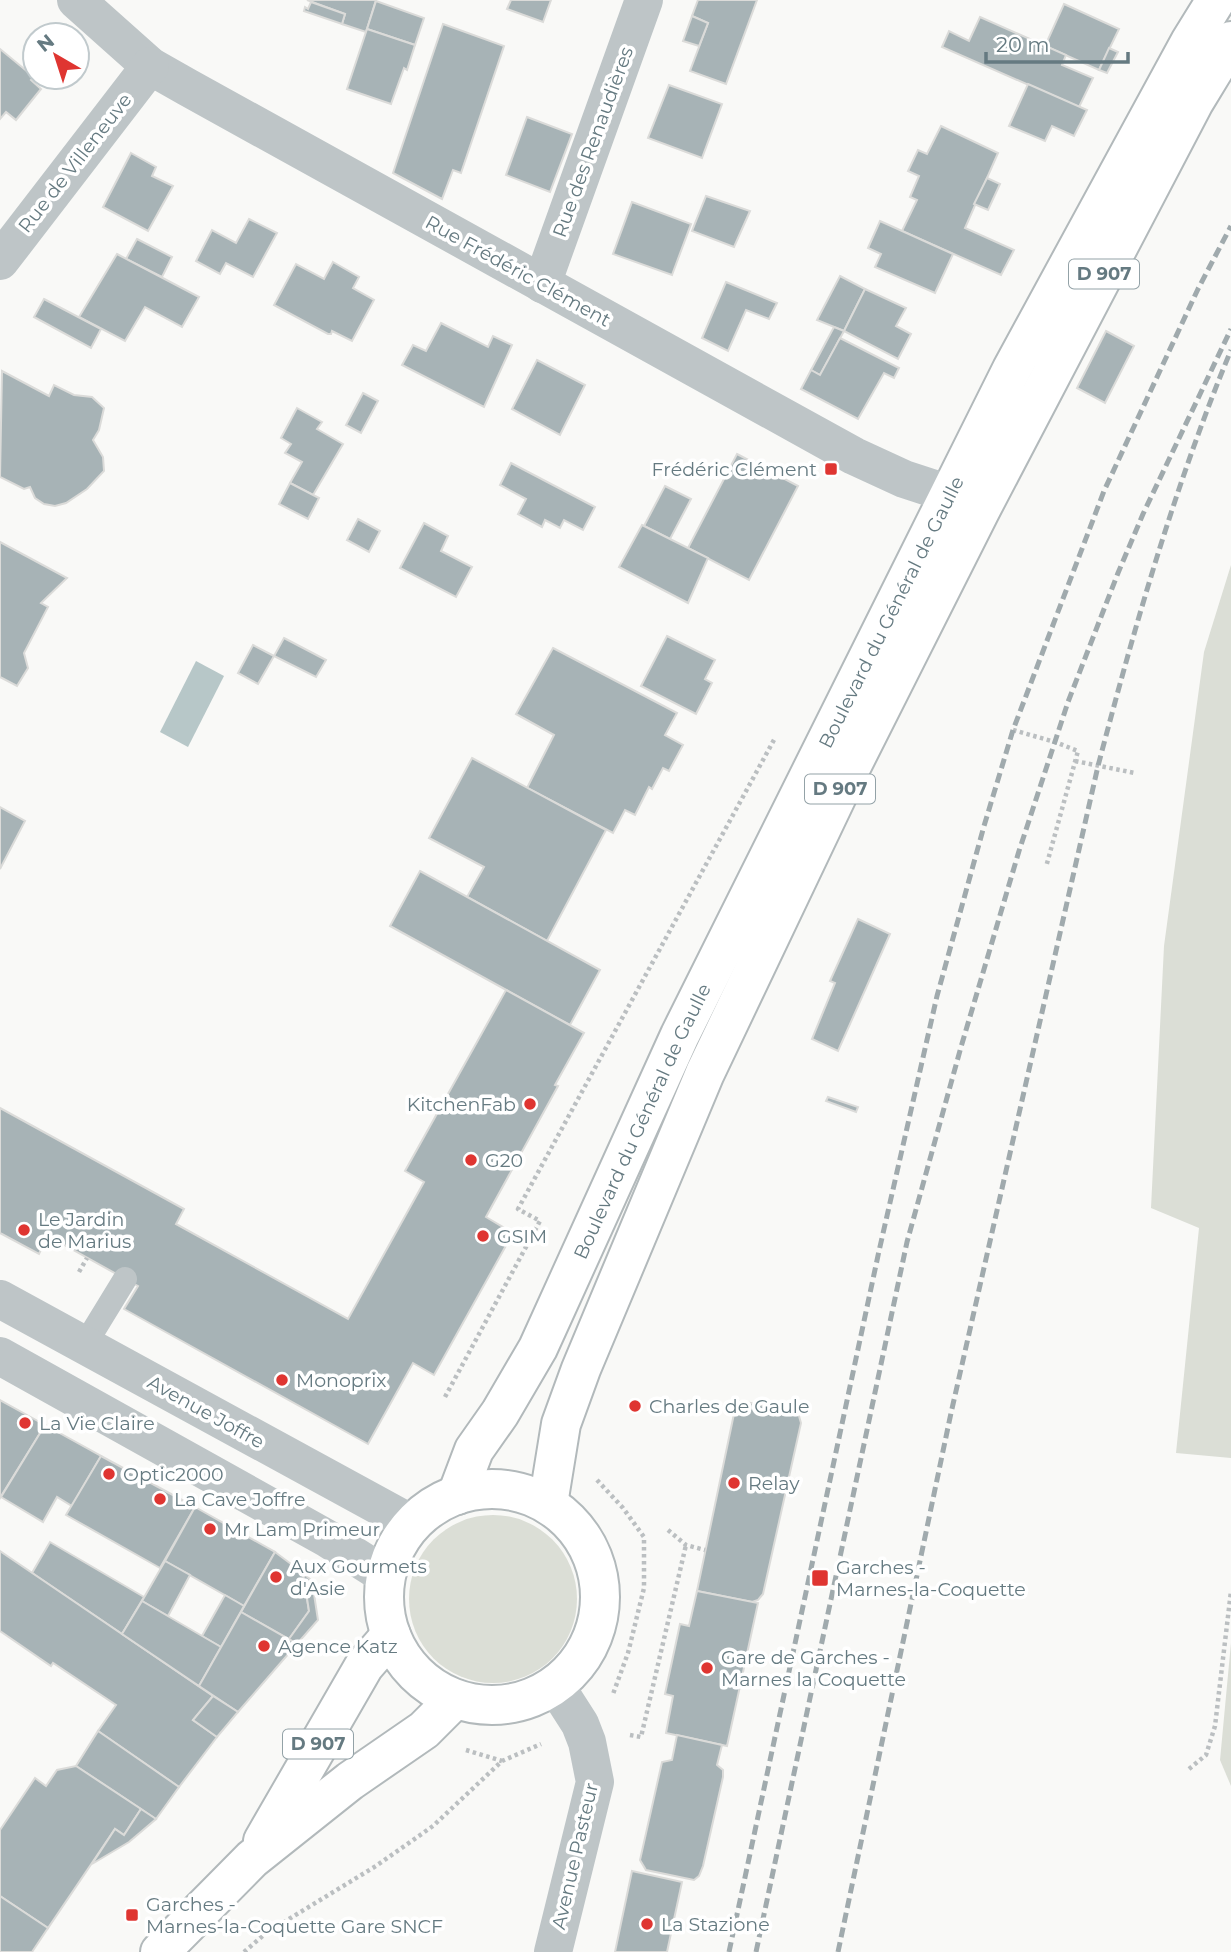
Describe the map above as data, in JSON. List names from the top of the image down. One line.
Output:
{"streets":{"main road":["D 907","Boulevard du Général de Gaulle"],"street":["Rue des Renaudières","Rue de Villeneuve","Rue Frédéric Clément","Avenue Joffre","Avenue Pasteur"]},"crossings":[["Rue des Renaudières","Rue Frédéric Clément"],["Rue de Villeneuve","Rue Frédéric Clément"],["Rue Frédéric Clément","Boulevard du Général de Gaulle"],["D 907","Boulevard du Général de Gaulle"],["D 907","Avenue Joffre"],["D 907","Avenue Pasteur"],["Boulevard du Général de Gaulle","Avenue Joffre"],["Boulevard du Général de Gaulle","Avenue Pasteur"],["Avenue Joffre","Avenue Pasteur"]],"places":{"transit":["Frédéric Clément","Garches - Marnes-la-Coquette","Garches - Marnes-la-Coquette Gare SNCF"],"other":["KitchenFab","G20","Le Jardin de Marius","GSIM","Monoprix","Charles de Gaule","La Vie Claire","Optic2000","Relay","La Cave Joffre","Mr Lam Primeur","Aux Gourmets d'Asie","Agence Katz","Gare de Garches - Marnes la Coquette","La Stazione"]},"scale_bar":"20 m","north":"top left"}
